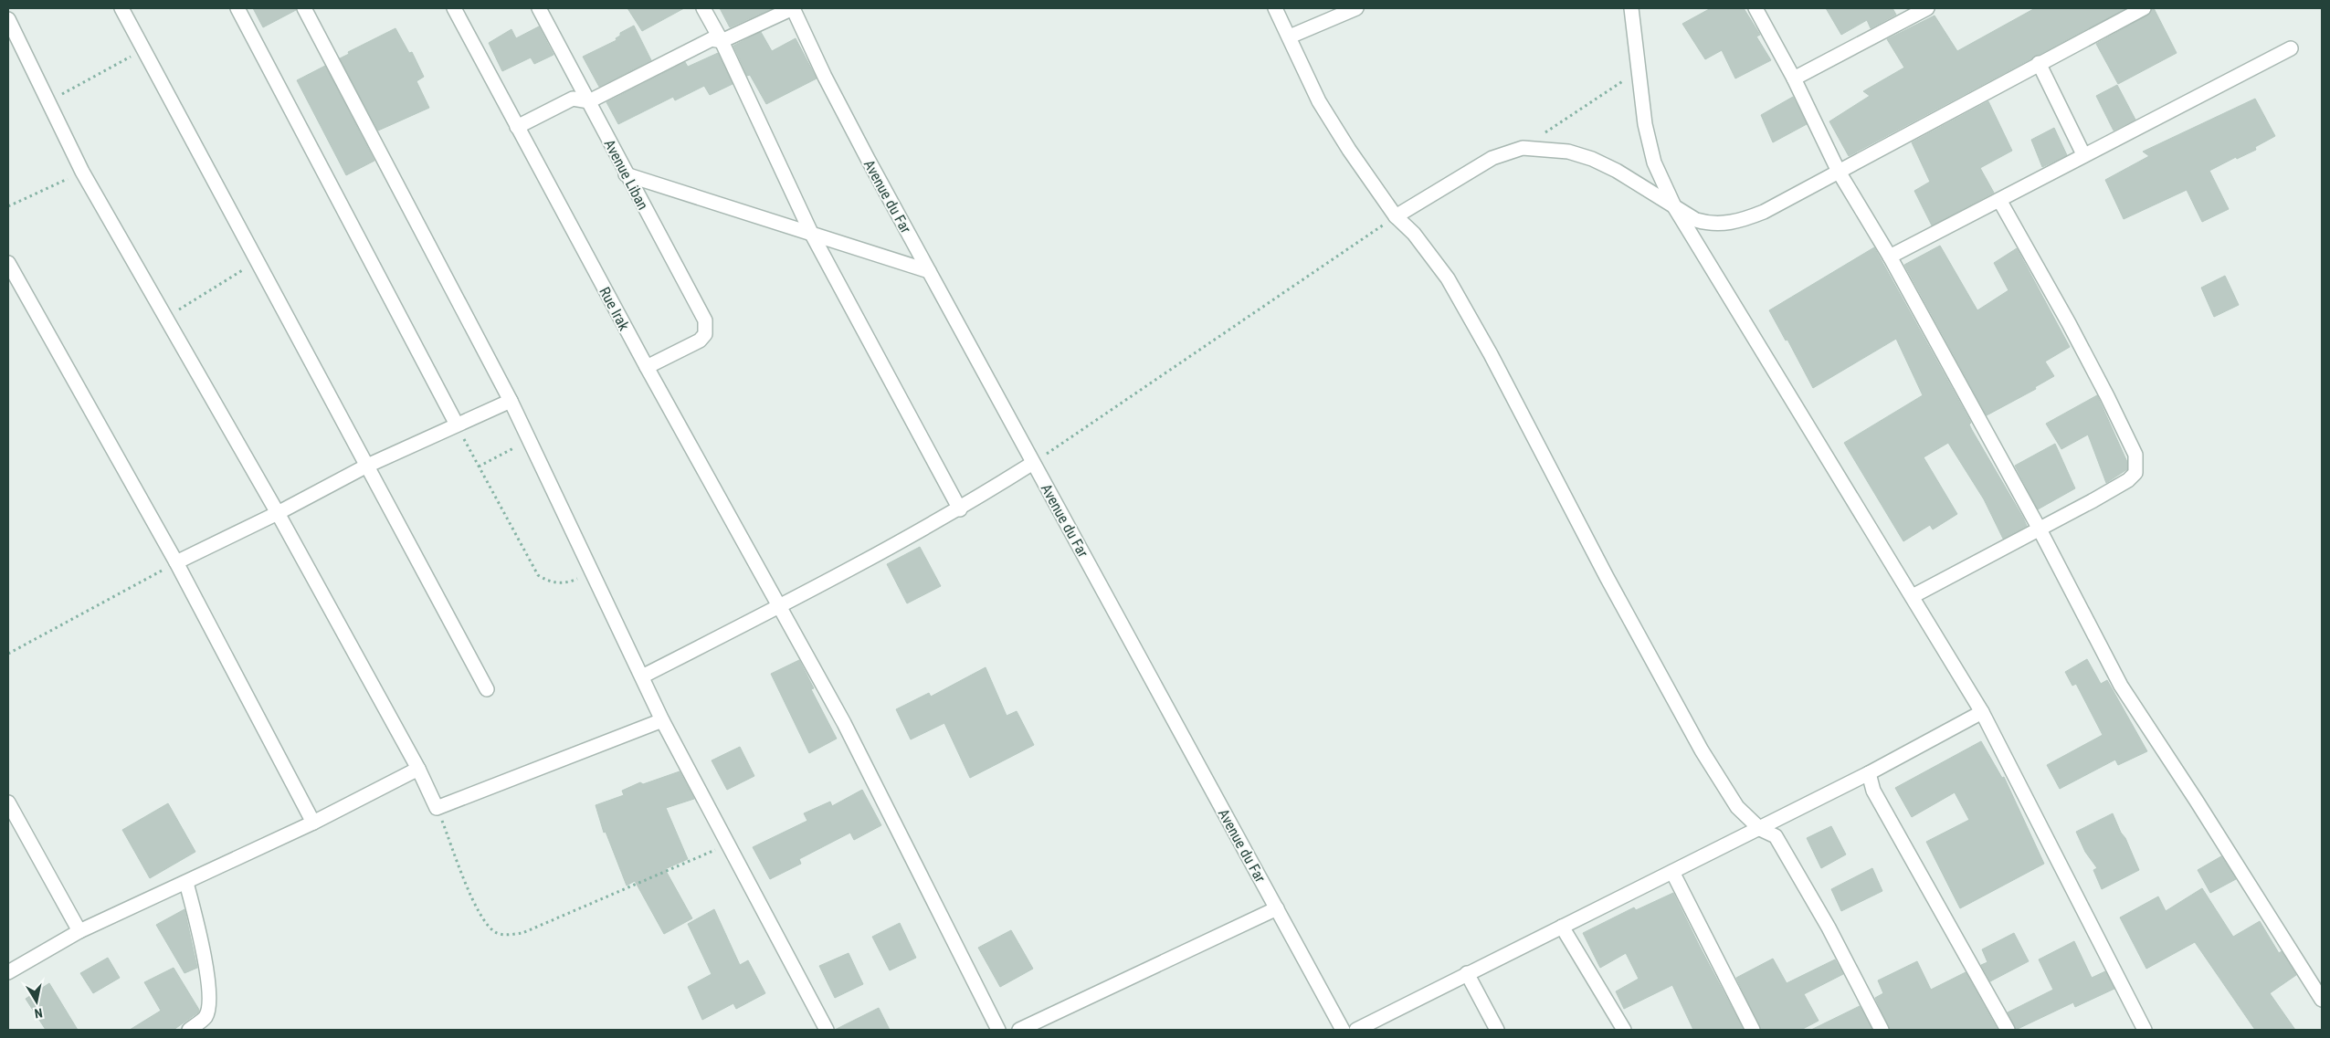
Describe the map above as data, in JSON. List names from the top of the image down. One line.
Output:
{"streets":{"street":["Avenue Liban","Avenue du Far","Rue Irak"]},"crossings":[["Avenue Liban","Rue Irak"]],"north":"bottom"}
